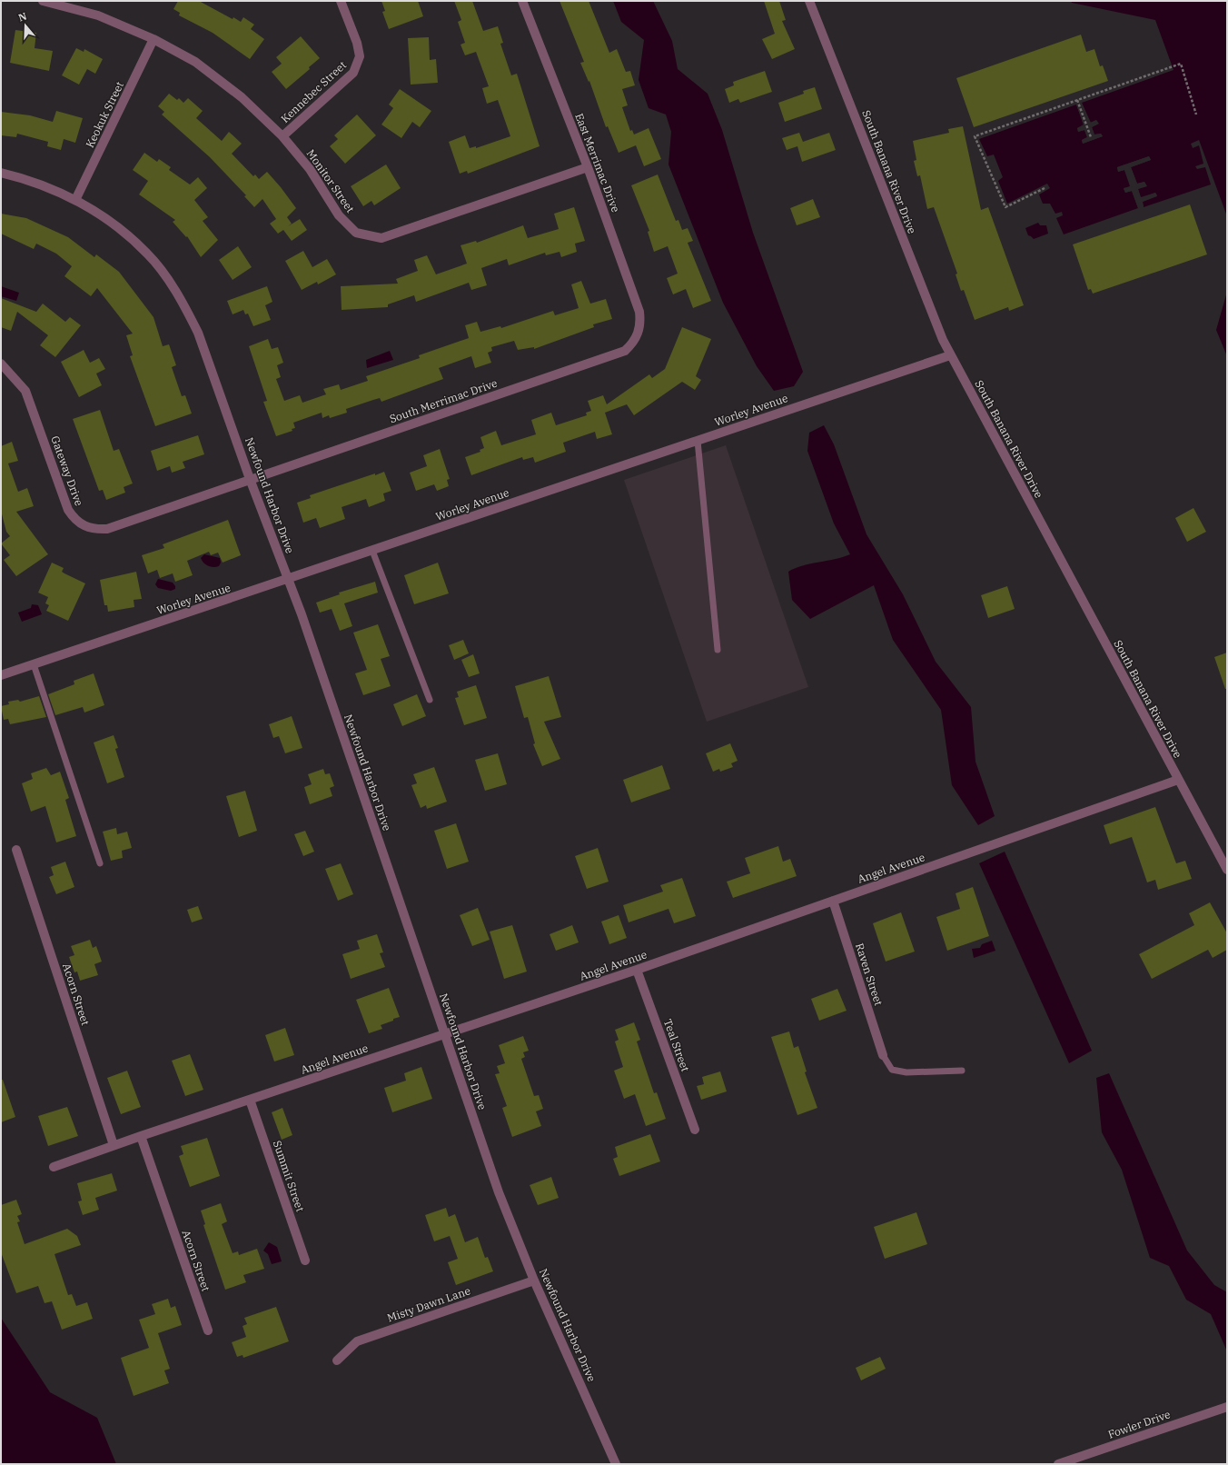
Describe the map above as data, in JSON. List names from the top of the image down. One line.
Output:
{"streets":{"street":["Kennebec Street","Keokuk Street","East Merrimac Drive","South Banana River Drive","Monitor Street","South Merrimac Drive","Worley Avenue","Gateway Drive","Newfound Harbor Drive","Angel Avenue","Raven Street","Acorn Street","Teal Street","Summit Street","Misty Dawn Lane","Fowler Drive"]},"crossings":[["Kennebec Street","Monitor Street"],["Keokuk Street","Monitor Street"],["Keokuk Street","Newfound Harbor Drive"],["East Merrimac Drive","Monitor Street"],["East Merrimac Drive","South Merrimac Drive"],["South Banana River Drive","Worley Avenue"],["South Banana River Drive","Angel Avenue"],["South Merrimac Drive","Gateway Drive"],["South Merrimac Drive","Newfound Harbor Drive"],["Worley Avenue","Newfound Harbor Drive"],["Gateway Drive","Newfound Harbor Drive"],["Newfound Harbor Drive","Angel Avenue"],["Newfound Harbor Drive","Misty Dawn Lane"],["Angel Avenue","Raven Street"],["Angel Avenue","Acorn Street"],["Angel Avenue","Teal Street"],["Angel Avenue","Summit Street"]],"north":"top"}
